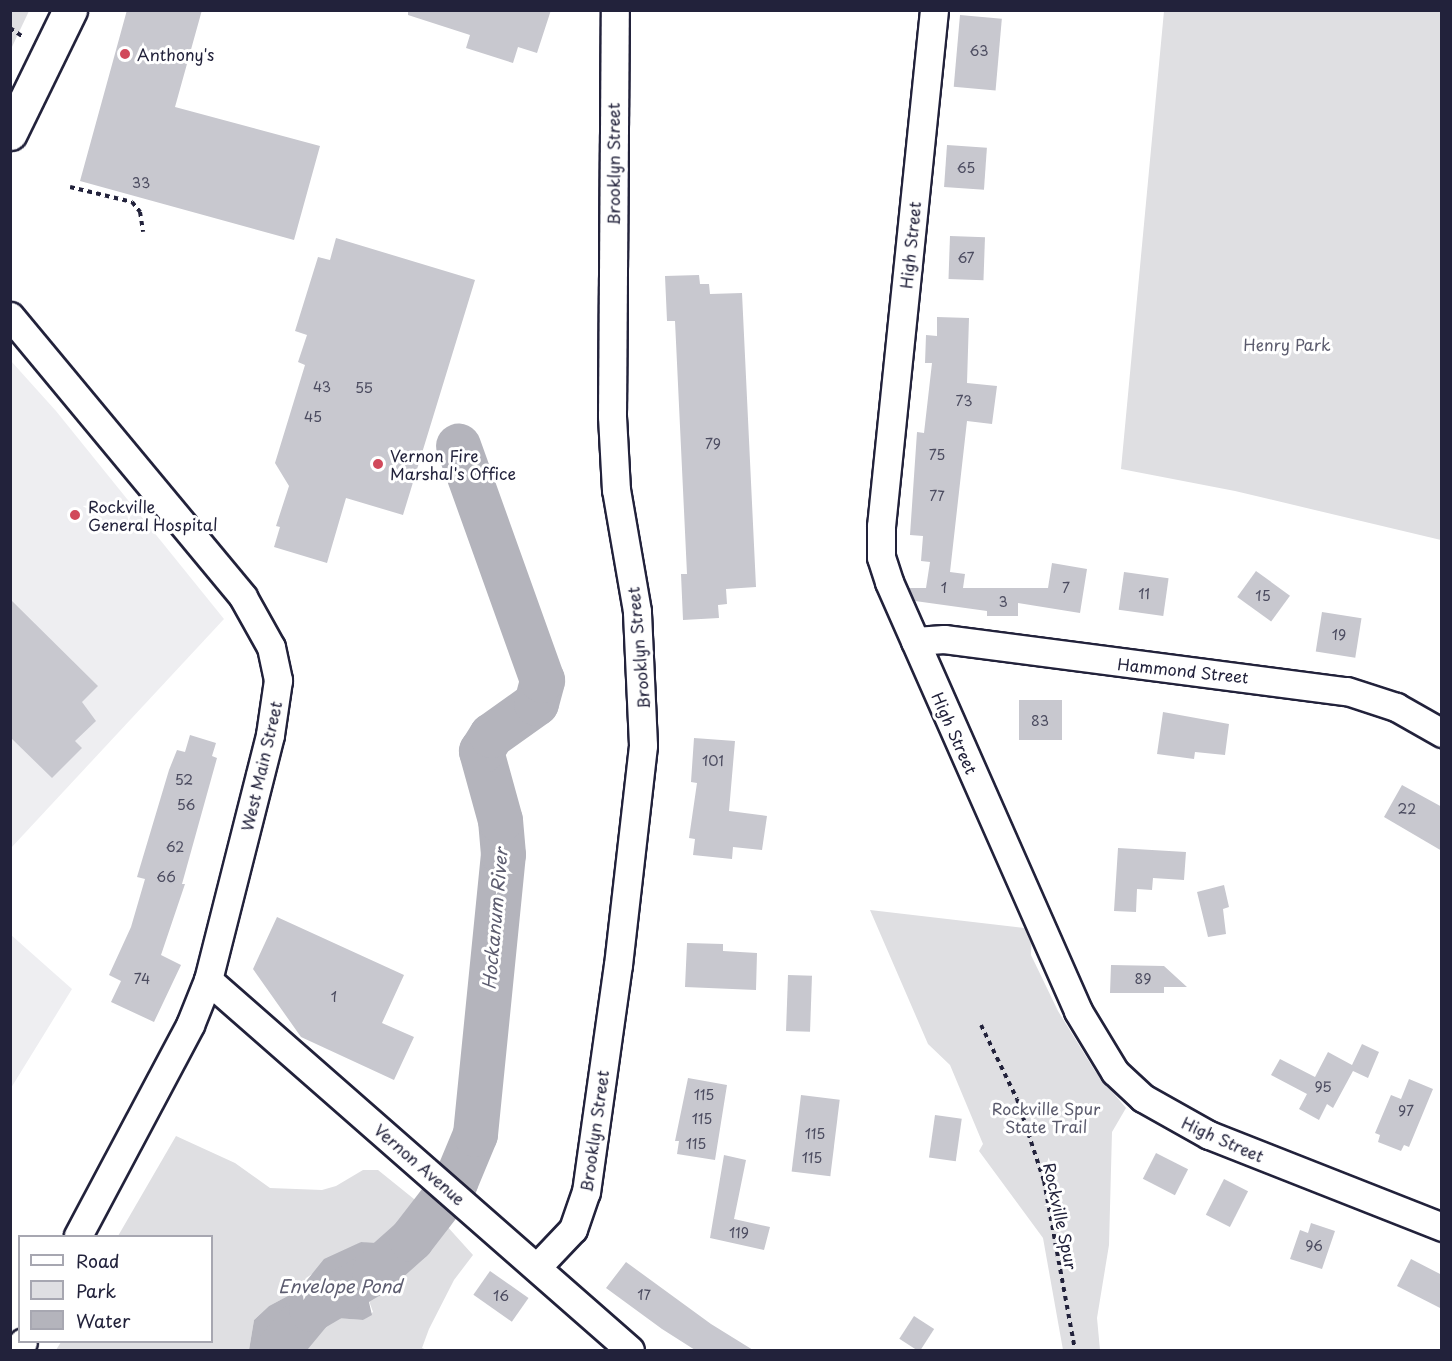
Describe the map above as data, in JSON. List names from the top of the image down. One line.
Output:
{"streets":{"street":["Brooklyn Street","High Street","Hammond Street","West Main Street","Vernon Avenue"],"path":["Rockville Spur"]},"crossings":[["Brooklyn Street","Vernon Avenue"],["High Street","Hammond Street"],["West Main Street","Vernon Avenue"]],"water":["Hockanum River","Envelope Pond"],"parks":["Henry Park","Rockville Spur State Trail"],"places":["Anthony's","Vernon Fire Marshal's Office","Rockville General Hospital"],"house_numbers":["63","65","33","67","43","55","73","45","79","75","77","1","7","11","15","3","19","83","101","52","56","22","62","66","74","89","1","95","115","97","115","115","115","115","119","96","17","16"],"legend":["Road","Park","Water"]}
